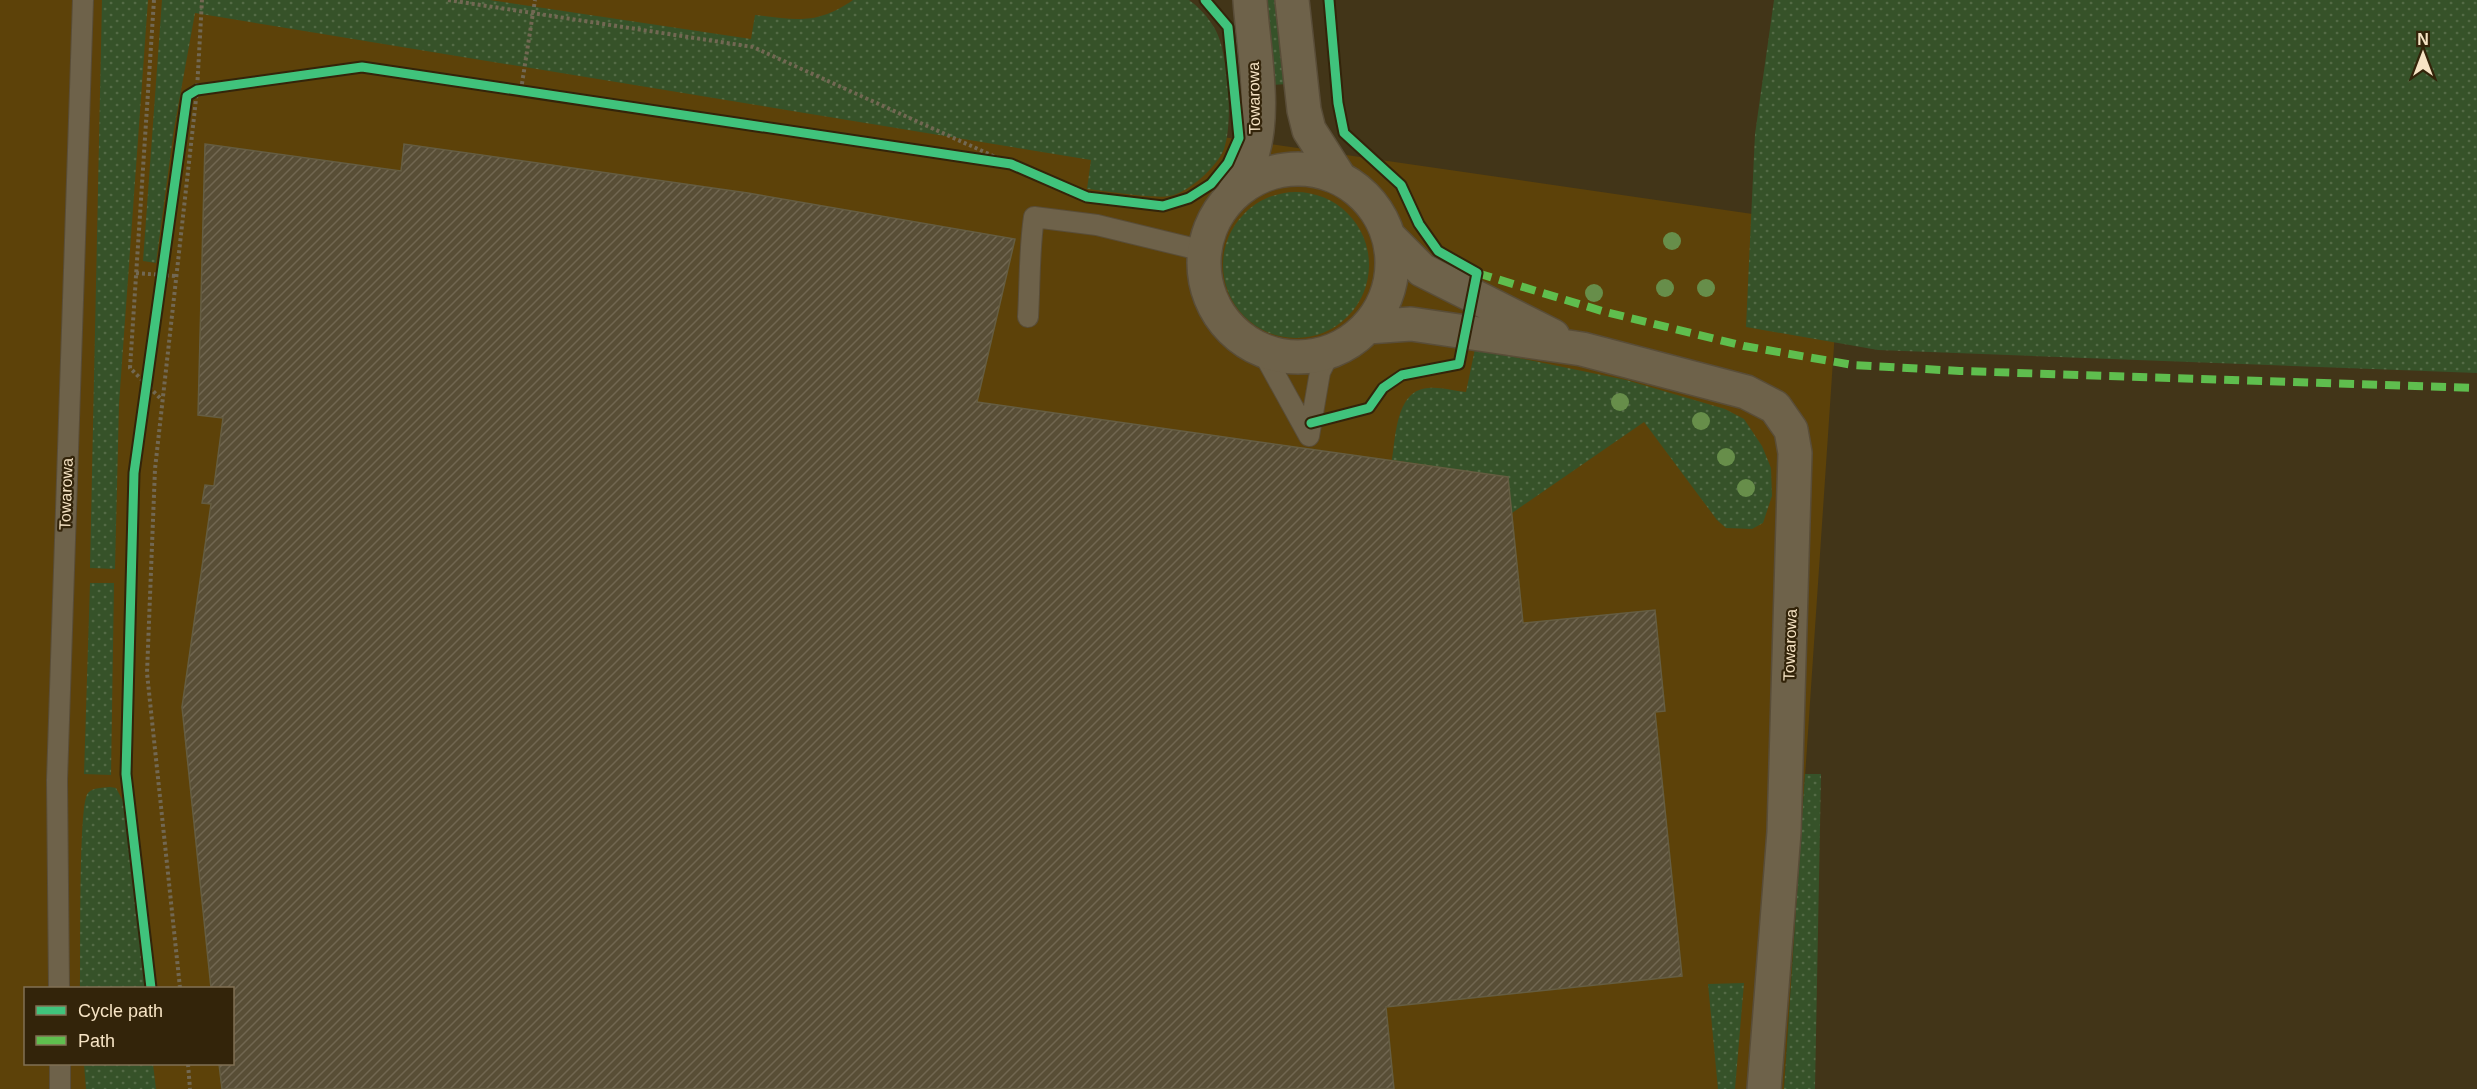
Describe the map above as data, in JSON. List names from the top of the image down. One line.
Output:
{"streets":{"street":["Towarowa"]},"legend":["Cycle path","Path"],"north":"top"}
